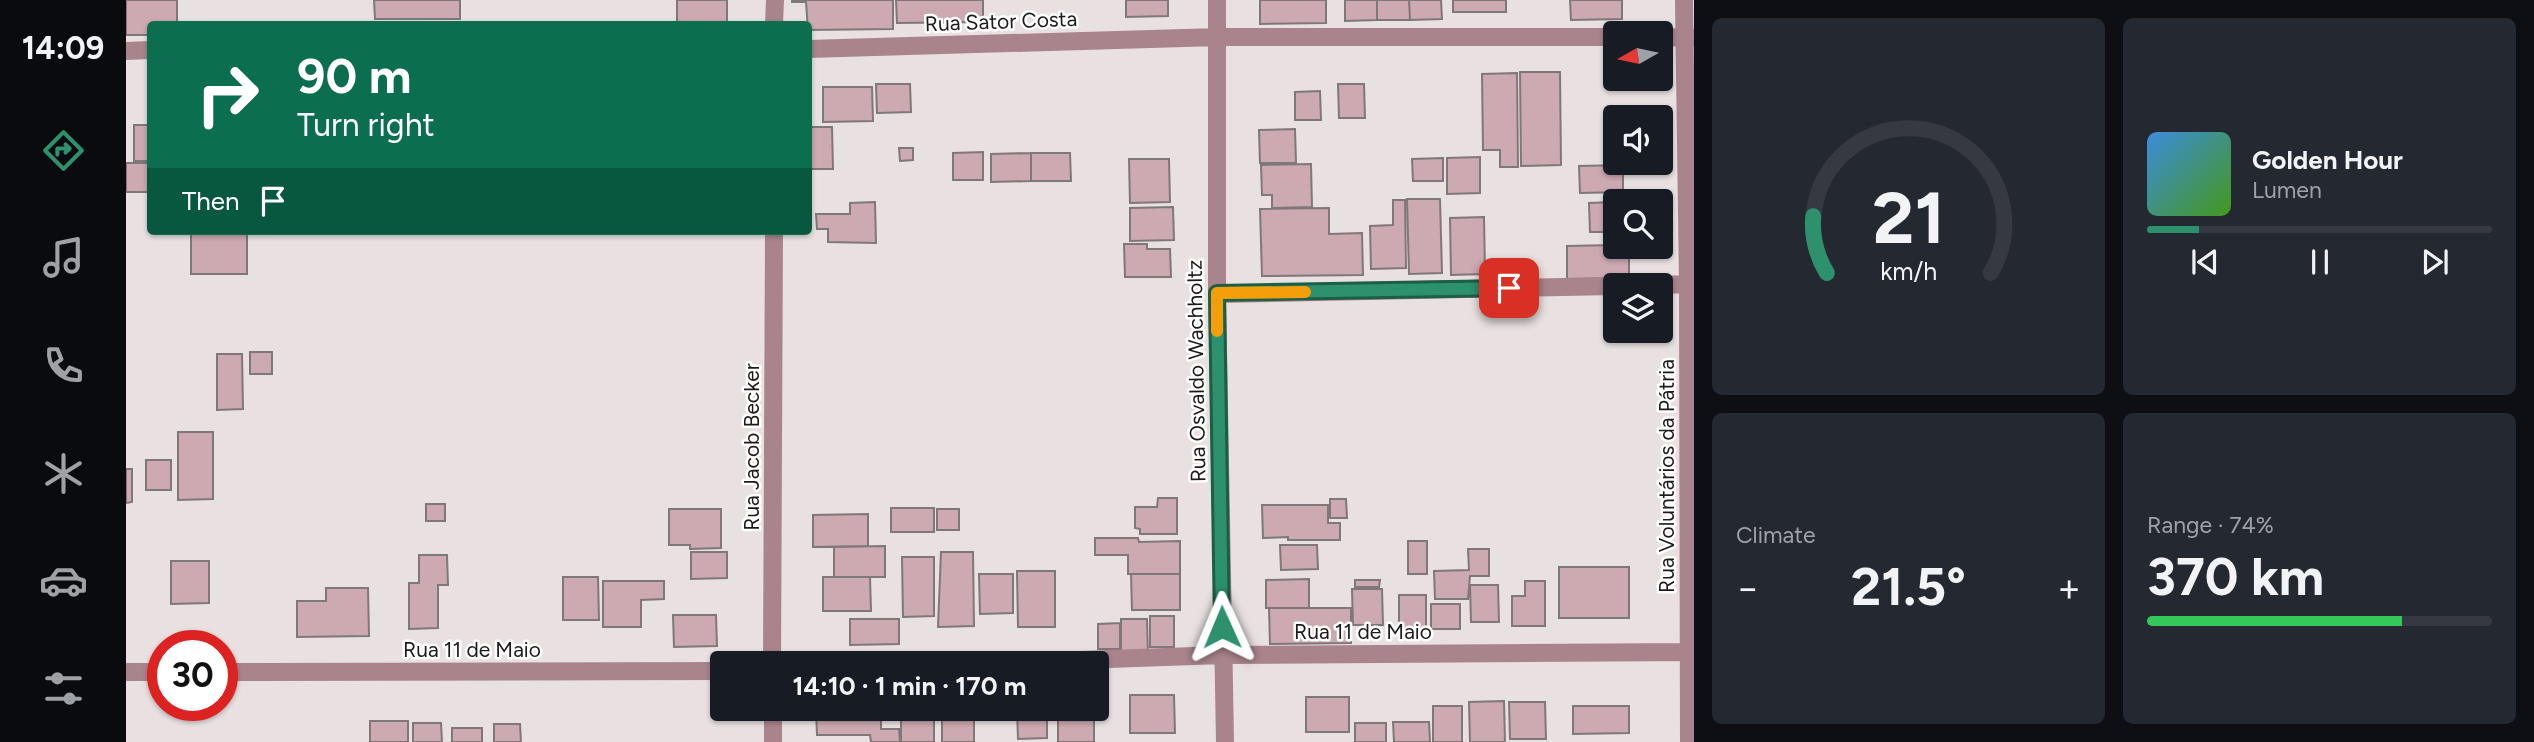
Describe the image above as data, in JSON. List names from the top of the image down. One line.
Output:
{"streets":{"street":["Rua Sator Costa","Rua Osvaldo Wachholtz","Rua Jacob Becker","Rua Voluntários da Pátria","Rua 11 de Maio"]},"crossings":[["Rua Sator Costa","Rua Osvaldo Wachholtz"],["Rua Osvaldo Wachholtz","Rua 11 de Maio"],["Rua Voluntários da Pátria","Rua 11 de Maio"]],"north":"left","page":{"tabs":"14:09","turn":["90 m","Turn right"],"song":["Golden Hour","Lumen"],"then":"Then","tile":["Climate",["Range · 74%","370 km"]],"heat":["−","21.5°","+"],"limit":"30","trip":"14:10 · 1 min · 170 m","gauge":["21","km/h"]}}
